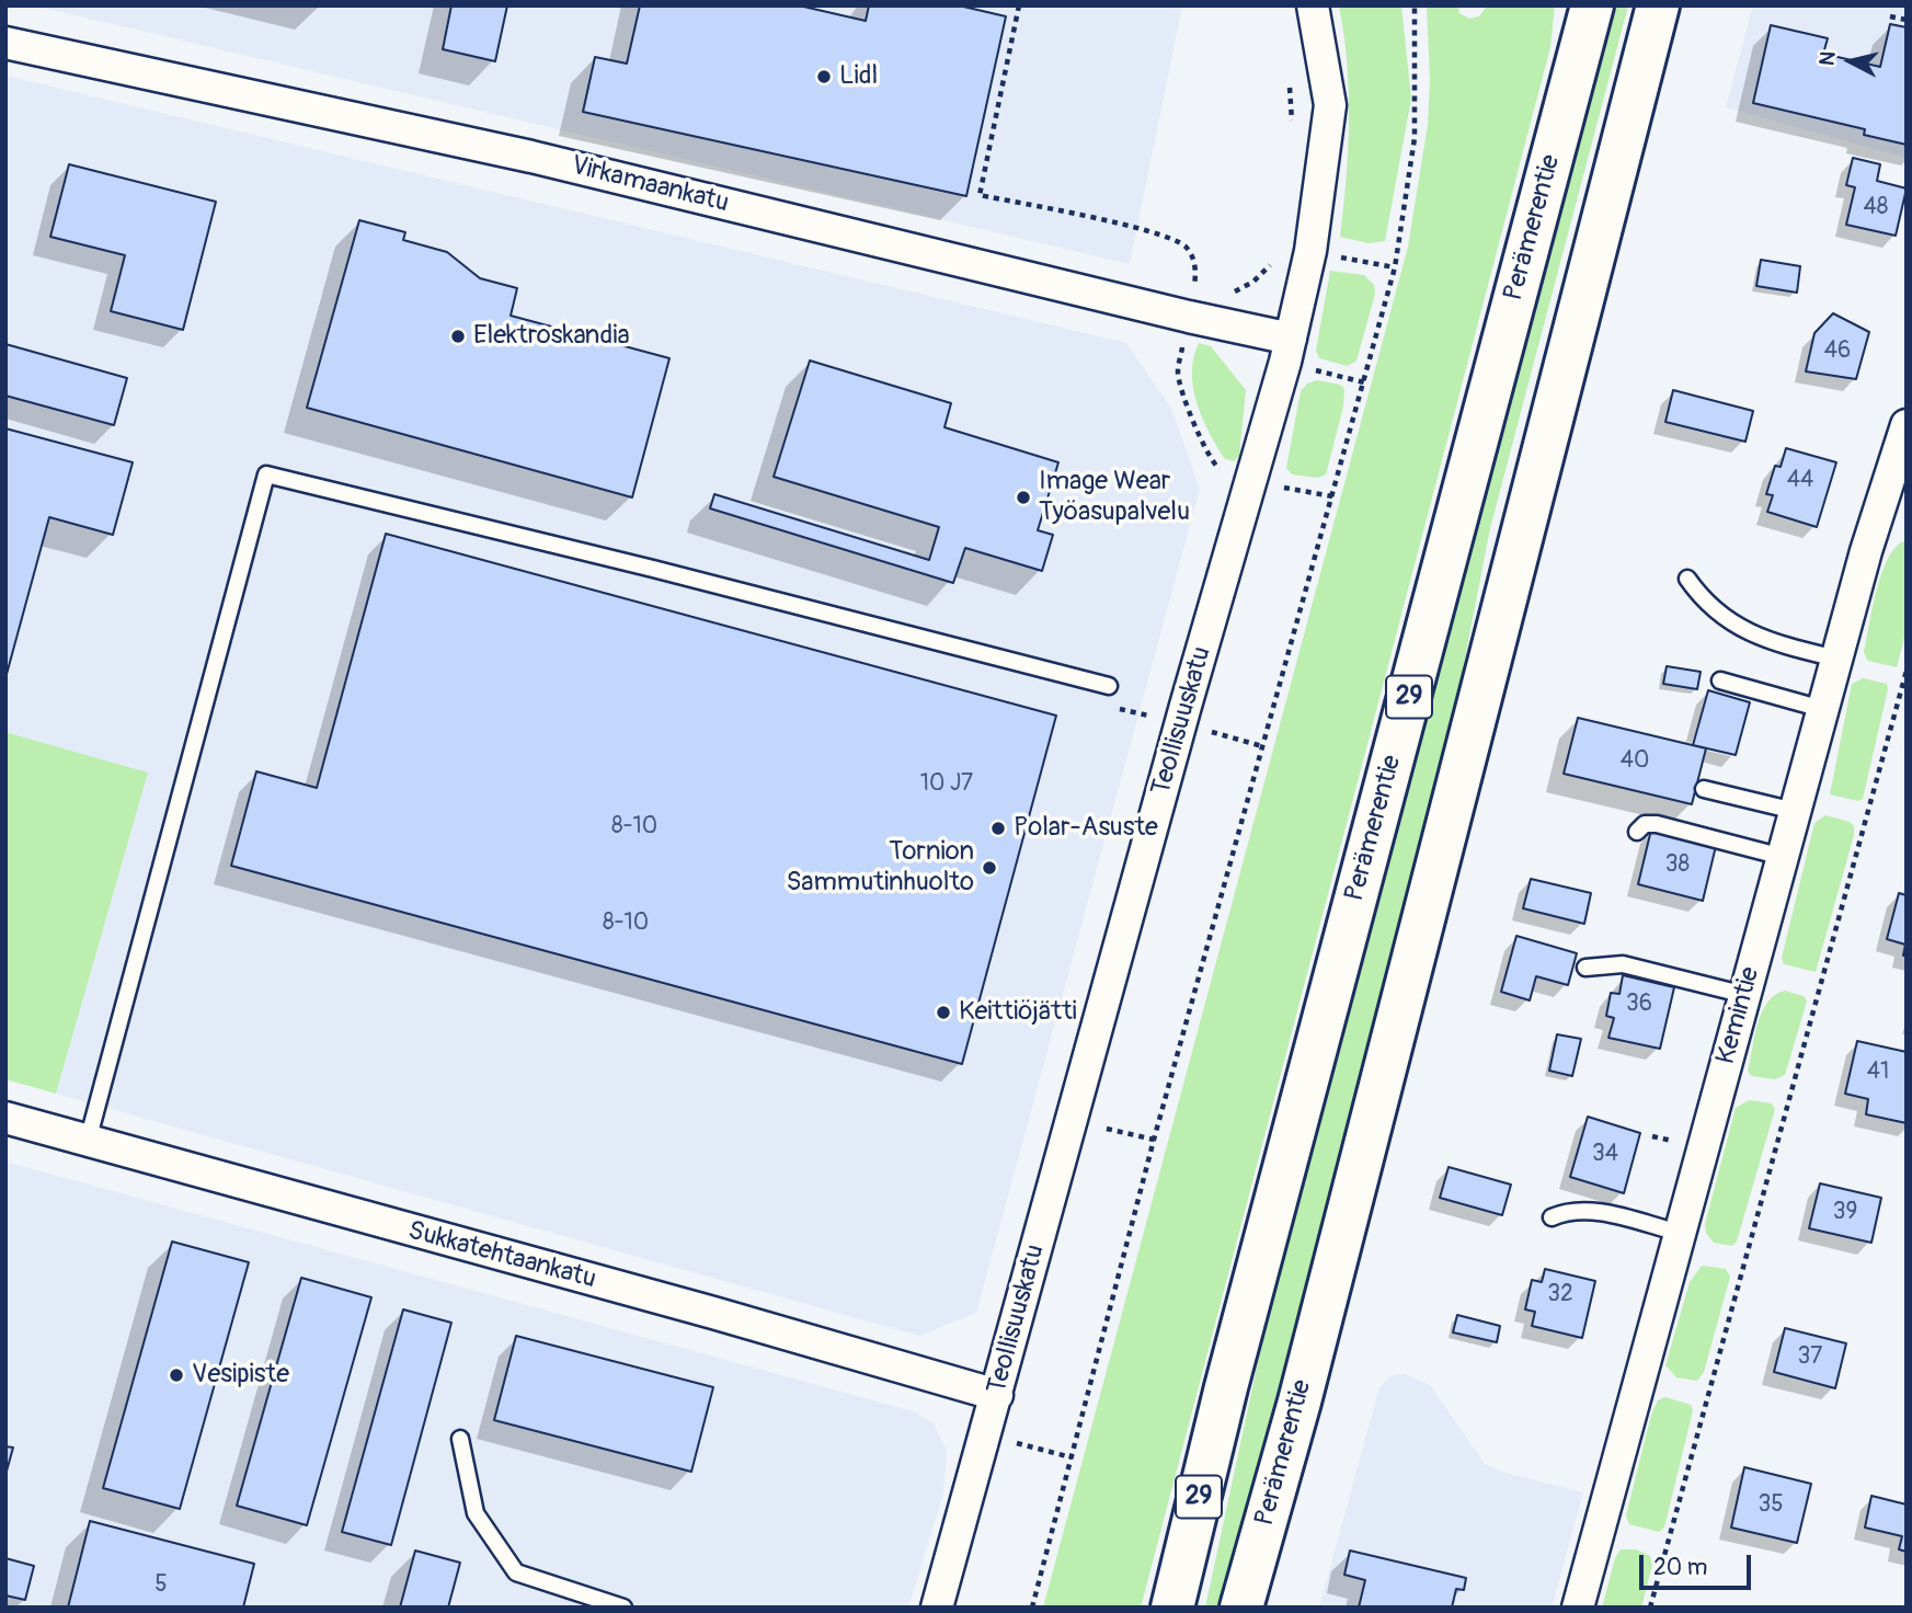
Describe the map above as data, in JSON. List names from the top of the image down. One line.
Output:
{"streets":{"highway":["Perämerentie","29"],"street":["Virkamaankatu","Teollisuuskatu","Kemintie","Sukkatehtaankatu"]},"crossings":[["Virkamaankatu","Teollisuuskatu"],["Teollisuuskatu","Sukkatehtaankatu"]],"places":["Lidl","Elektroskandia","Image Wear Työasupalvelu","Polar-Asuste","Tornion Sammutinhuolto","Keittiöjätti","Vesipiste"],"house_numbers":["48","46","44","40","10 J7","8-10","38","8-10","36","41","34","39","32","37","35","5"],"scale_bar":"20 m","north":"left"}
